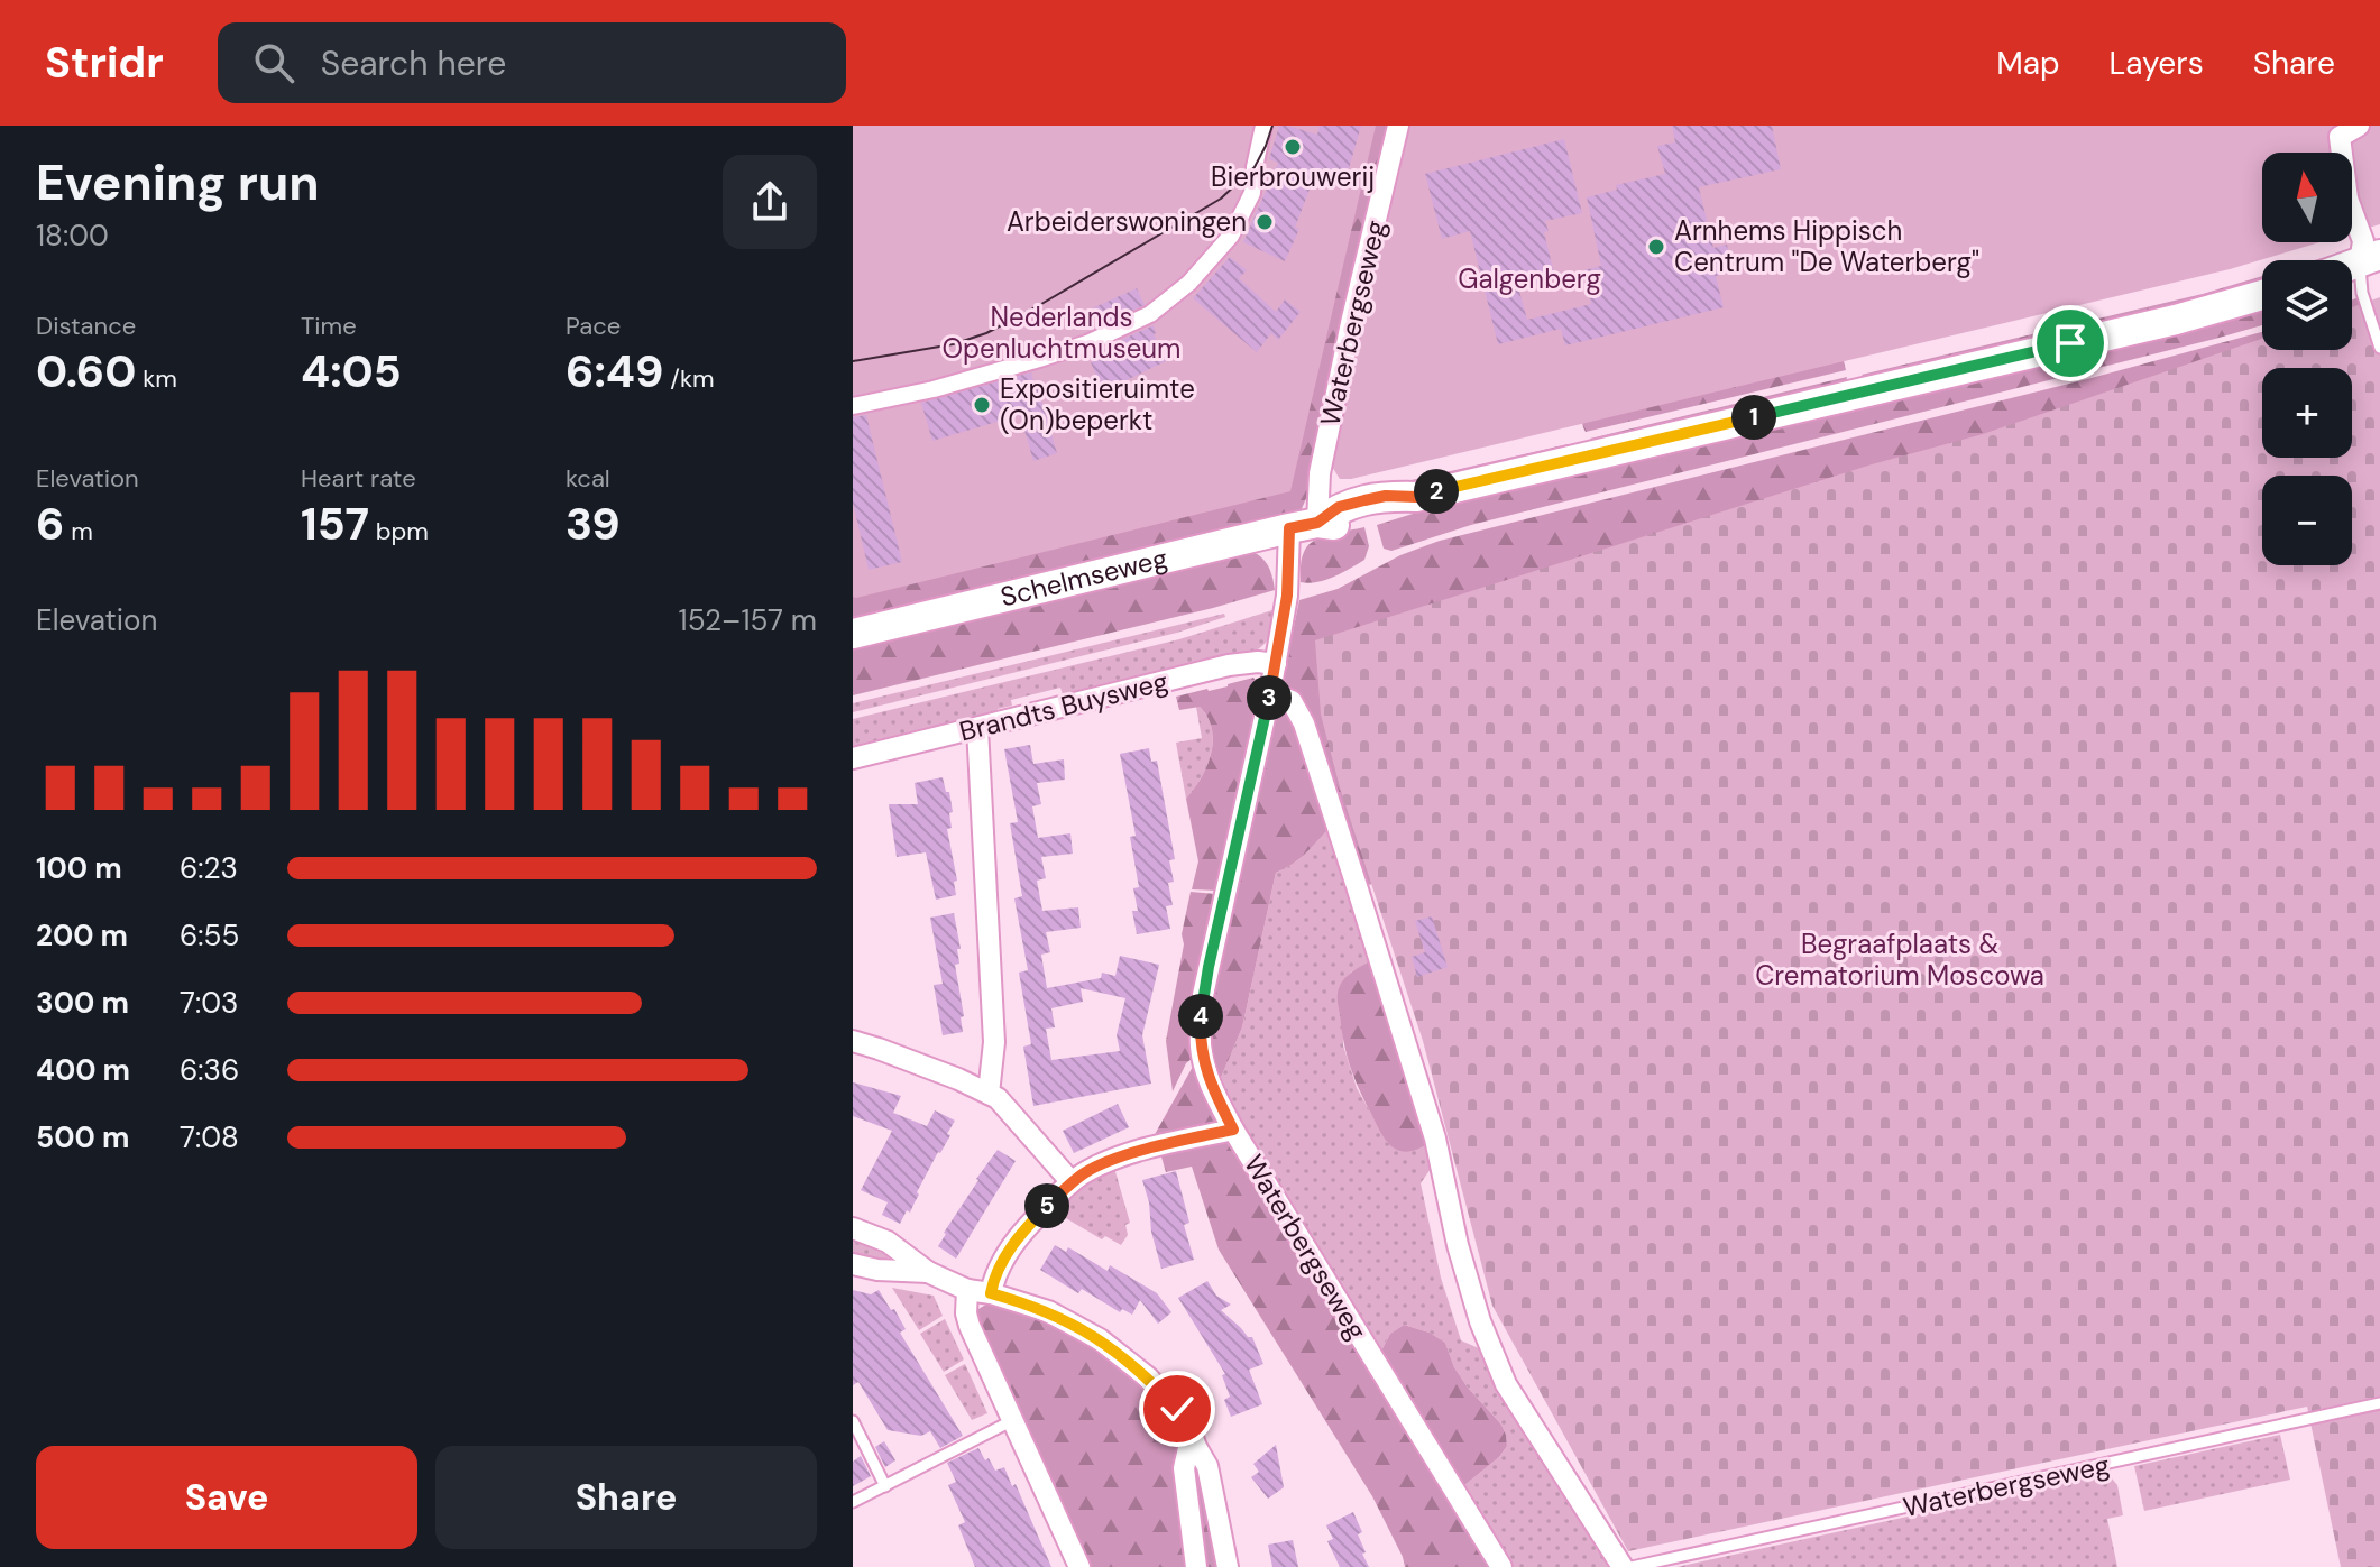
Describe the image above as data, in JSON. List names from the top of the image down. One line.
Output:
{"streets":{"main road":["Schelmseweg"],"street":["Waterbergseweg","Brandts Buysweg"]},"crossings":[["Waterbergseweg","Schelmseweg"],["Waterbergseweg","Brandts Buysweg"]],"parks":["Galgenberg","Nederlands Openluchtmuseum","Begraafplaats & Crematorium Moscowa"],"places":["Bierbrouwerij","Arbeiderswoningen","Arnhems Hippisch Centrum \"De Waterberg\"","Expositieruimte (On)beperkt"],"north":"top","page":{"header":"Stridr","search":"Search here","nav":["Map","Layers","Share"],"heading":["Evening run","18:00"],"map_buttons":["+","−"],"stats":[["Distance","0.60 km"],["Time","4:05"],["Pace","6:49 /km"],["Elevation","6 m"],["Heart rate","157 bpm"],["kcal","39"]],"pins":["1","2","3","4","5"],"chart":["Elevation","152–157 m"],"list":[{"name":"100 m","note":"6:23"},{"name":"200 m","note":"6:55"},{"name":"300 m","note":"7:03"},{"name":"400 m","note":"6:36"},{"name":"500 m","note":"7:08"}],"buttons":["Save","Share"]}}
